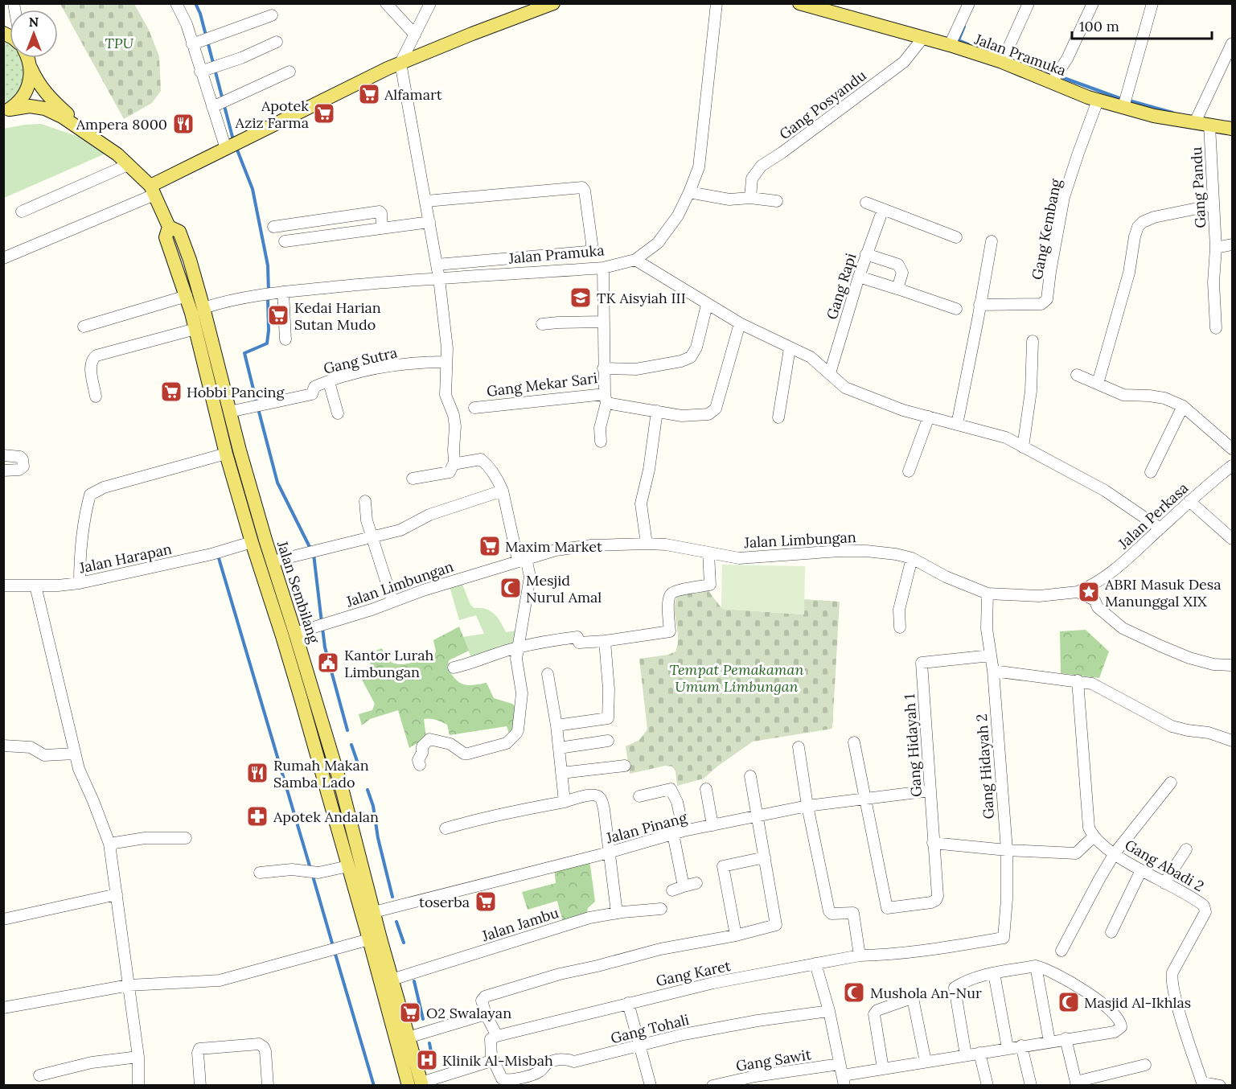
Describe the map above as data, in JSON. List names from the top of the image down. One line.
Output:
{"streets":{"main road":["Jalan Pramuka","Jalan Sembilang"],"street":["Gang Posyandu","Gang Pandu","Gang Kembang","Gang Rapi","Gang Sutra","Gang Mekar Sari","Jalan Perkasa","Jalan Limbungan","Jalan Harapan","Gang Hidayah 1","Gang Hidayah 2","Jalan Pinang","Gang Abadi 2","Jalan Jambu","Gang Karet","Gang Tohali","Gang Sawit"]},"crossings":[["Jalan Pramuka","Gang Posyandu"],["Jalan Pramuka","Gang Pandu"],["Jalan Pramuka","Gang Kembang"],["Jalan Pramuka","Gang Mekar Sari"],["Jalan Pramuka","Jalan Sembilang"],["Gang Sutra","Jalan Sembilang"],["Jalan Perkasa","Jalan Limbungan"],["Jalan Limbungan","Jalan Sembilang"],["Jalan Limbungan","Gang Hidayah 2"],["Jalan Harapan","Jalan Sembilang"],["Jalan Sembilang","Jalan Pinang"],["Jalan Sembilang","Jalan Jambu"],["Gang Hidayah 1","Gang Hidayah 2"],["Gang Hidayah 1","Jalan Pinang"],["Gang Hidayah 2","Gang Karet"],["Gang Karet","Gang Tohali"]],"parks":["TPU","Tempat Pemakaman Umum Limbungan"],"places":{"supermarket":["Alfamart","Apotek Aziz Farma","Kedai Harian Sutan Mudo","Hobbi Pancing","Maxim Market","toserba","O2 Swalayan"],"restaurant":["Ampera 8000","Rumah Makan Samba Lado"],"school or university":["TK Aisyiah III"],"mosque":["Mesjid Nurul Amal","Mushola An-Nur","Masjid Al-Ikhlas"],"place":["ABRI Masuk Desa Manunggal XIX"],"public building":["Kantor Lurah Limbungan"],"pharmacy":["Apotek Andalan"],"hospital":["Klinik Al-Misbah"]},"scale_bar":"100 m","north":"top"}
